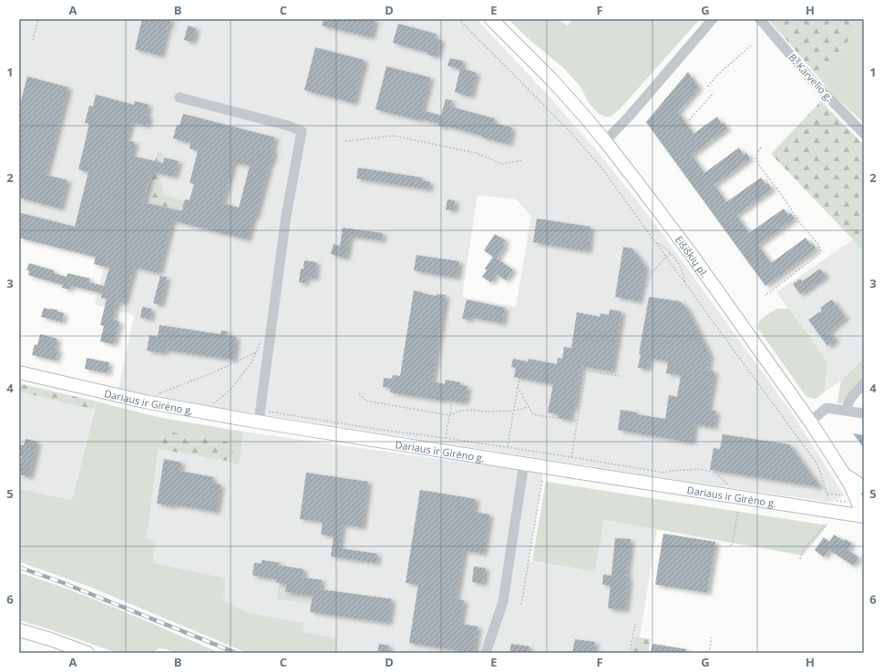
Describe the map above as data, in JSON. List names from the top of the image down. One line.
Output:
{"streets":{"main road":["Eišiškių pl.","Dariaus ir Girėno g."],"street":["B. Karvelio g."]},"crossings":[["Eišiškių pl.","Dariaus ir Girėno g."]],"grid":{"columns":["A","B","C","D","E","F","G","H"],"rows":["1","2","3","4","5","6"]}}
